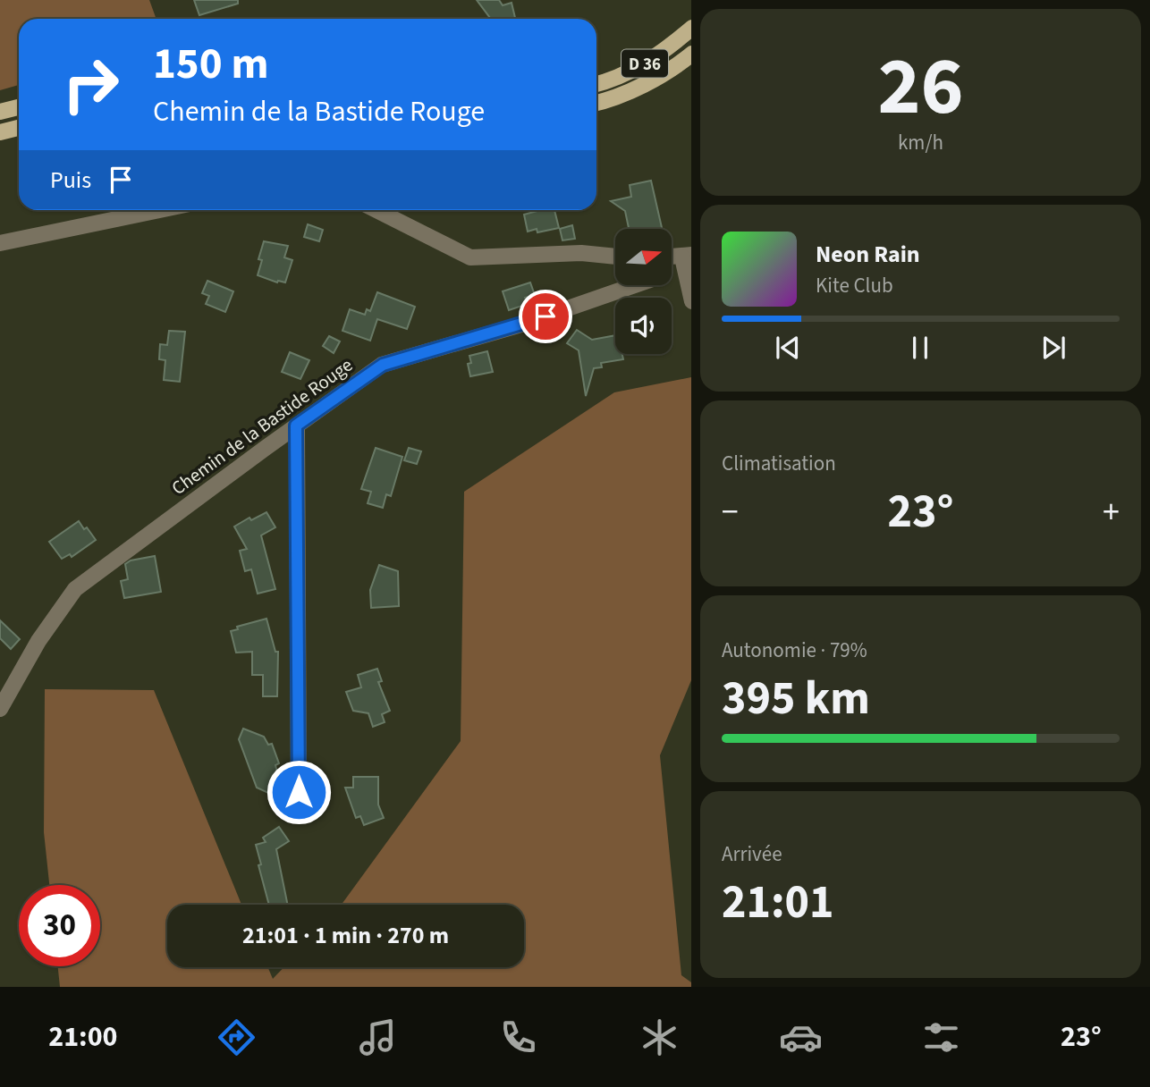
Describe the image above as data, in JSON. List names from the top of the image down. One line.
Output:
{"streets":{"main road":["D 36"],"street":["Chemin de la Bastide Rouge"]},"north":"right","page":{"tile":[["26","km/h"],"Climatisation",["Autonomie · 79%","395 km"],["Arrivée","21:01"]],"turn":["150 m","Chemin de la Bastide Rouge"],"then":"Puis","song":["Neon Rain","Kite Club"],"heat":["−","23°","+"],"limit":"30","trip":"21:01 · 1 min · 270 m","tabs":["21:00","23°"]}}
